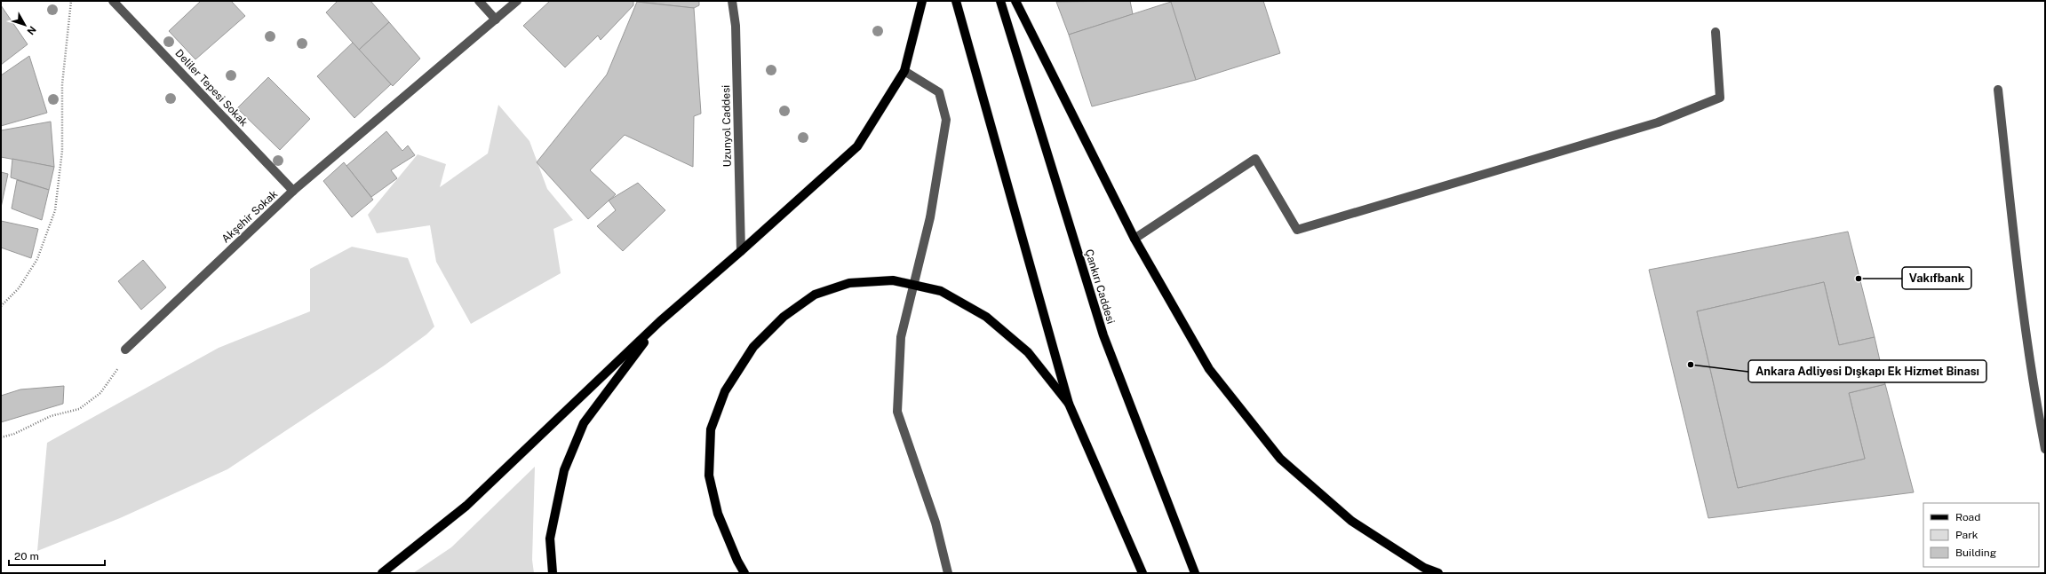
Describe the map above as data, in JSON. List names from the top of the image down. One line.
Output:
{"streets":{"main road":["Çankırı Caddesi"],"street":["Deliler Tepesi Sokak","Uzunyol Caddesi","Akşehir Sokak"]},"crossings":[["Deliler Tepesi Sokak","Akşehir Sokak"]],"places":["Vakıfbank","Ankara Adliyesi Dışkapı Ek Hizmet Binası"],"legend":["Road","Park","Building"],"scale_bar":"20 m","north":"bottom right"}
